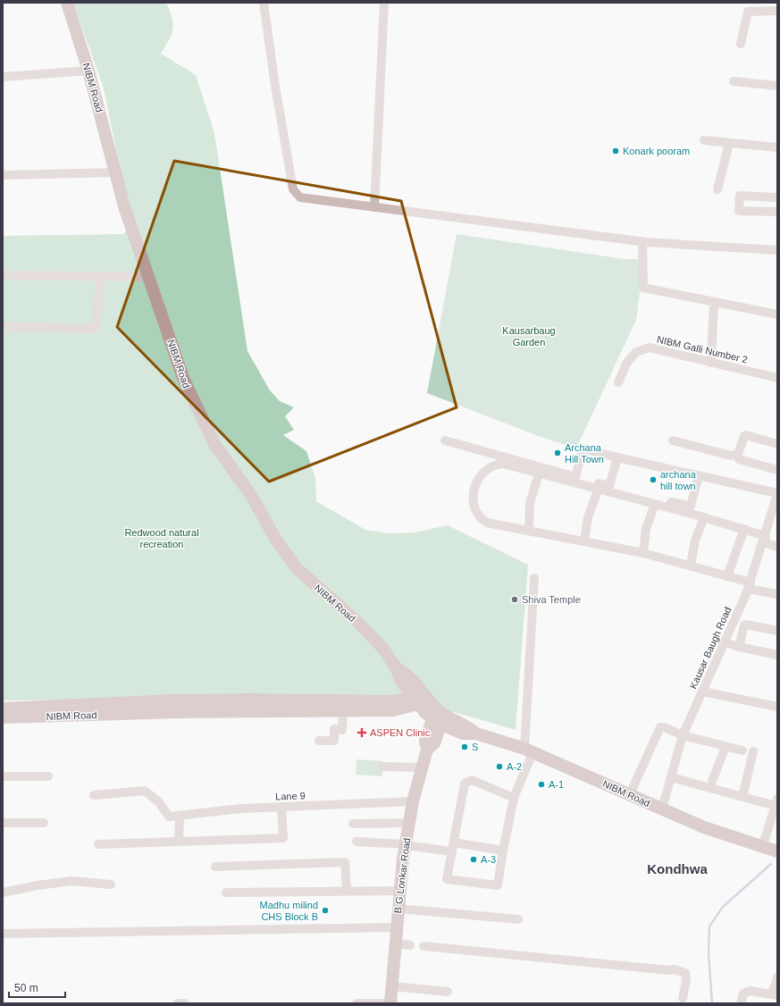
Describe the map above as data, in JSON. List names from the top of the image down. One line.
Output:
{"streets":{"main road":["NIBM Road","B G Lonkar Road"],"street":["NIBM Galli Number 2","Kausar Baugh Road","Lane 9"]},"crossings":[["NIBM Road","Kausar Baugh Road"],["NIBM Road","B G Lonkar Road"],["Lane 9","B G Lonkar Road"]],"districts":["Kondhwa"],"parks":["Kausarbaug Garden","Redwood natural recreation"],"places":{"other":["Konark pooram","Archana Hill Town","archana hill town","Shiva Temple","S","A-2","A-1","A-3","Madhu milind CHS Block B"],"health":["ASPEN Clinic"]},"scale_bar":"50 m"}
